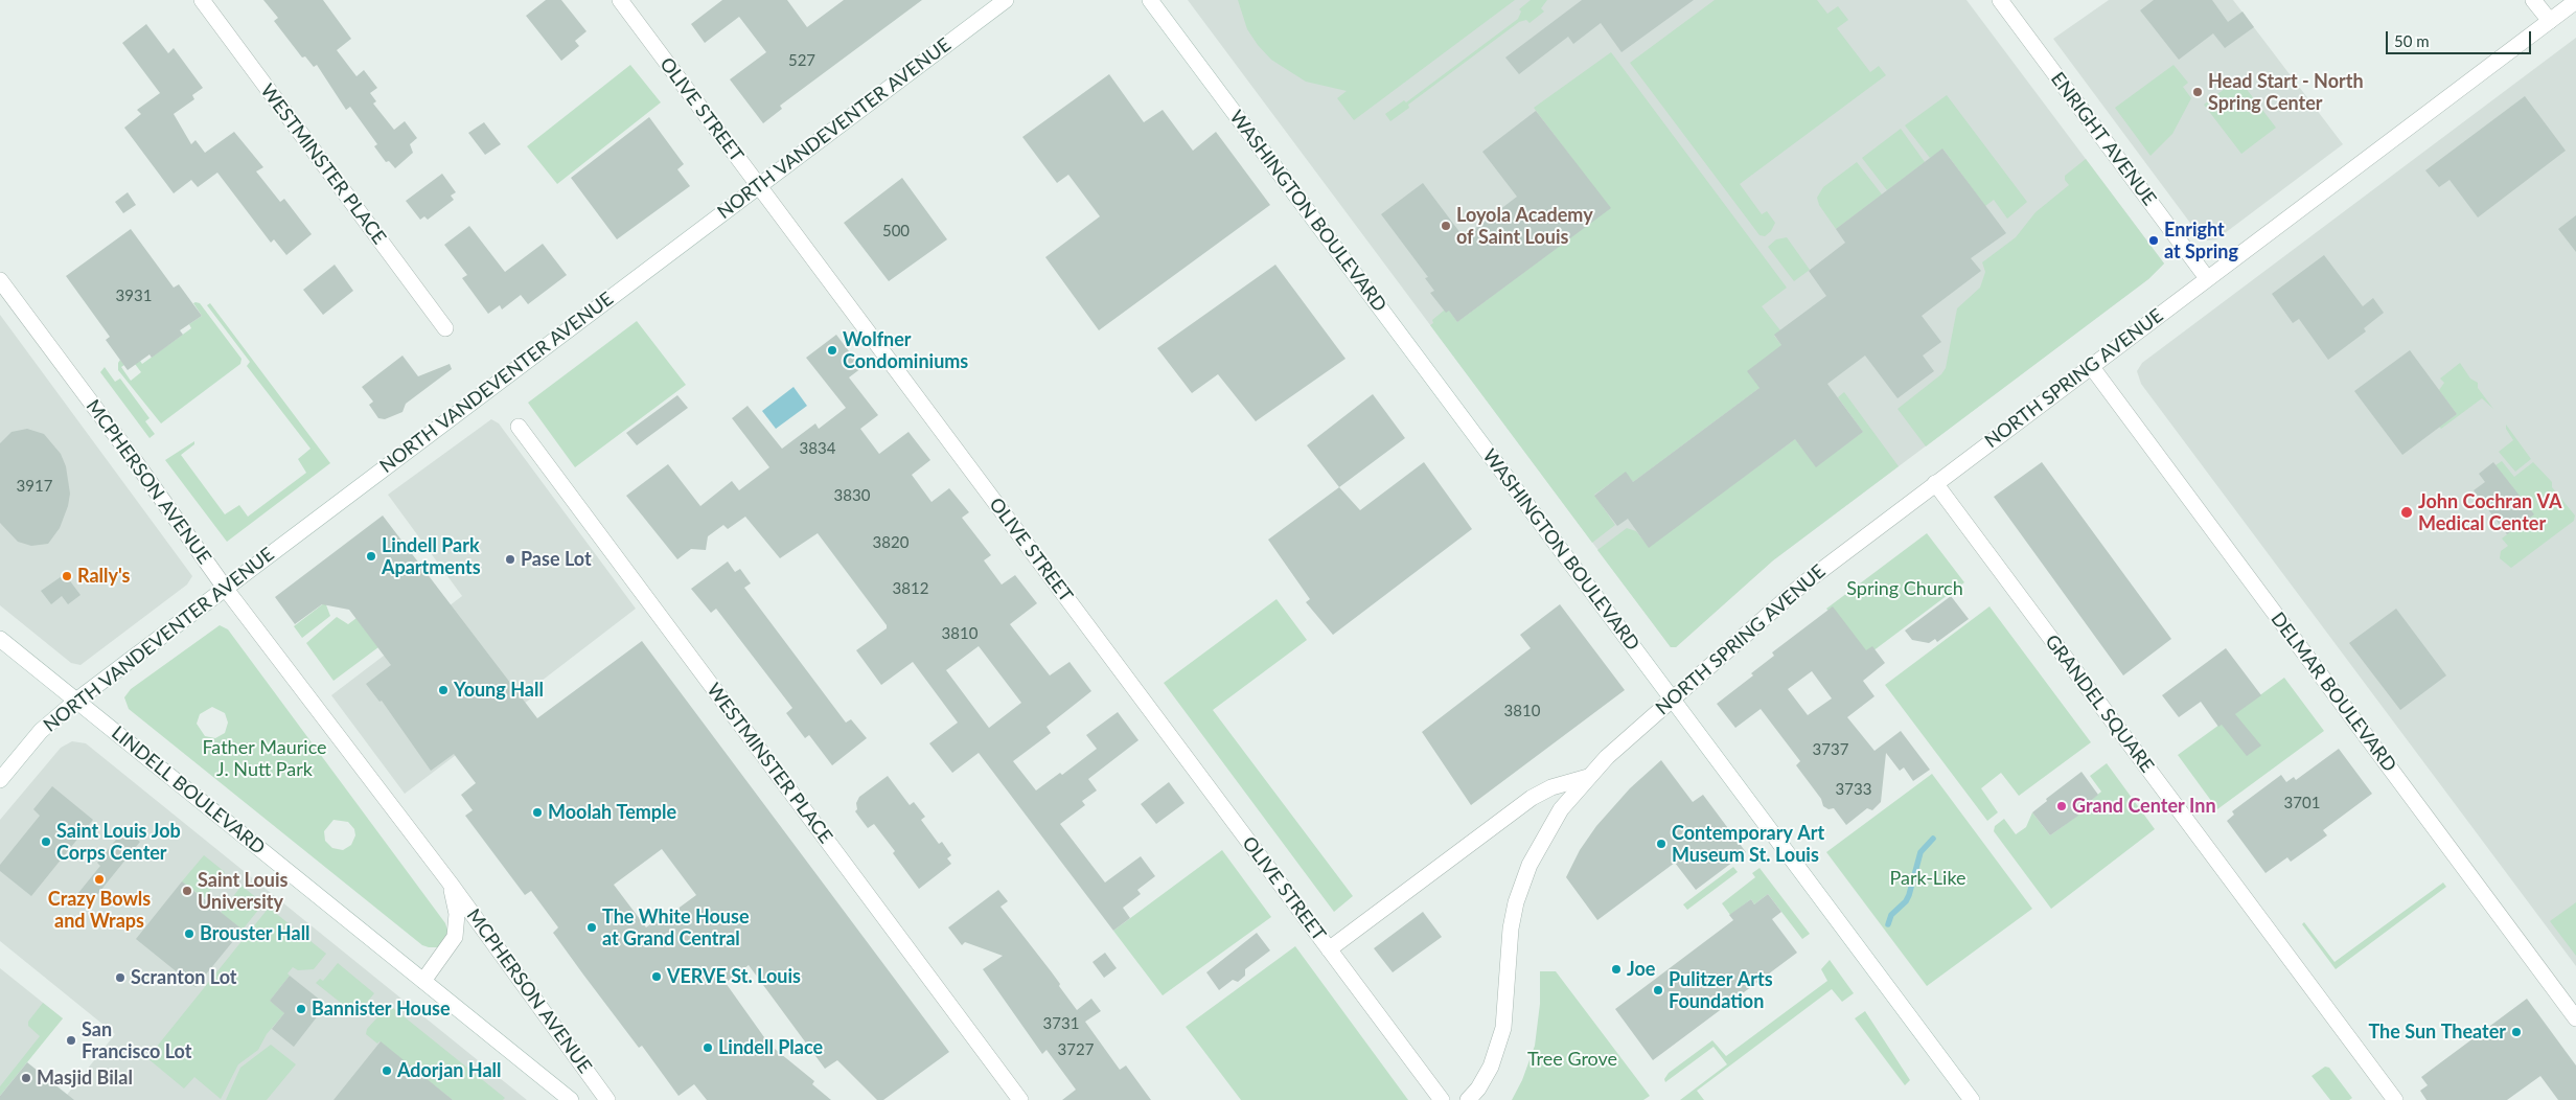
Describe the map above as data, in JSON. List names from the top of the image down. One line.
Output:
{"streets":{"street":["OLIVE STREET","NORTH VANDEVENTER AVENUE","ENRIGHT AVENUE","WESTMINSTER PLACE","WASHINGTON BOULEVARD","NORTH SPRING AVENUE","MCPHERSON AVENUE","DELMAR BOULEVARD","GRANDEL SQUARE","LINDELL BOULEVARD"]},"crossings":[["OLIVE STREET","NORTH VANDEVENTER AVENUE"],["OLIVE STREET","NORTH SPRING AVENUE"],["NORTH VANDEVENTER AVENUE","MCPHERSON AVENUE"],["NORTH VANDEVENTER AVENUE","LINDELL BOULEVARD"],["ENRIGHT AVENUE","NORTH SPRING AVENUE"],["WASHINGTON BOULEVARD","NORTH SPRING AVENUE"],["NORTH SPRING AVENUE","DELMAR BOULEVARD"],["NORTH SPRING AVENUE","GRANDEL SQUARE"],["MCPHERSON AVENUE","LINDELL BOULEVARD"]],"parks":["Spring Church","Father Maurice J. Nutt Park","Park-Like","Tree Grove"],"places":["Head Start - North Spring Center","Loyola Academy of Saint Louis","Enright at Spring","Wolfner Condominiums","John Cochran VA Medical Center","Lindell Park Apartments","Pase Lot","Rally's","Young Hall","Grand Center Inn","Moolah Temple","Saint Louis Job Corps Center","Contemporary Art Museum St. Louis","Crazy Bowls and Wraps","Saint Louis University","The White House at Grand Central","Brouster Hall","Joe","VERVE St. Louis","Scranton Lot","Pulitzer Arts Foundation","Bannister House","The Sun Theater","San Francisco Lot","Lindell Place","Adorjan Hall","Masjid Bilal"],"house_numbers":["527","500","3931","3834","3917","3830","3820","3812","3810","3810","3737","3733","3701","3731","3727"],"scale_bar":"50 m"}
